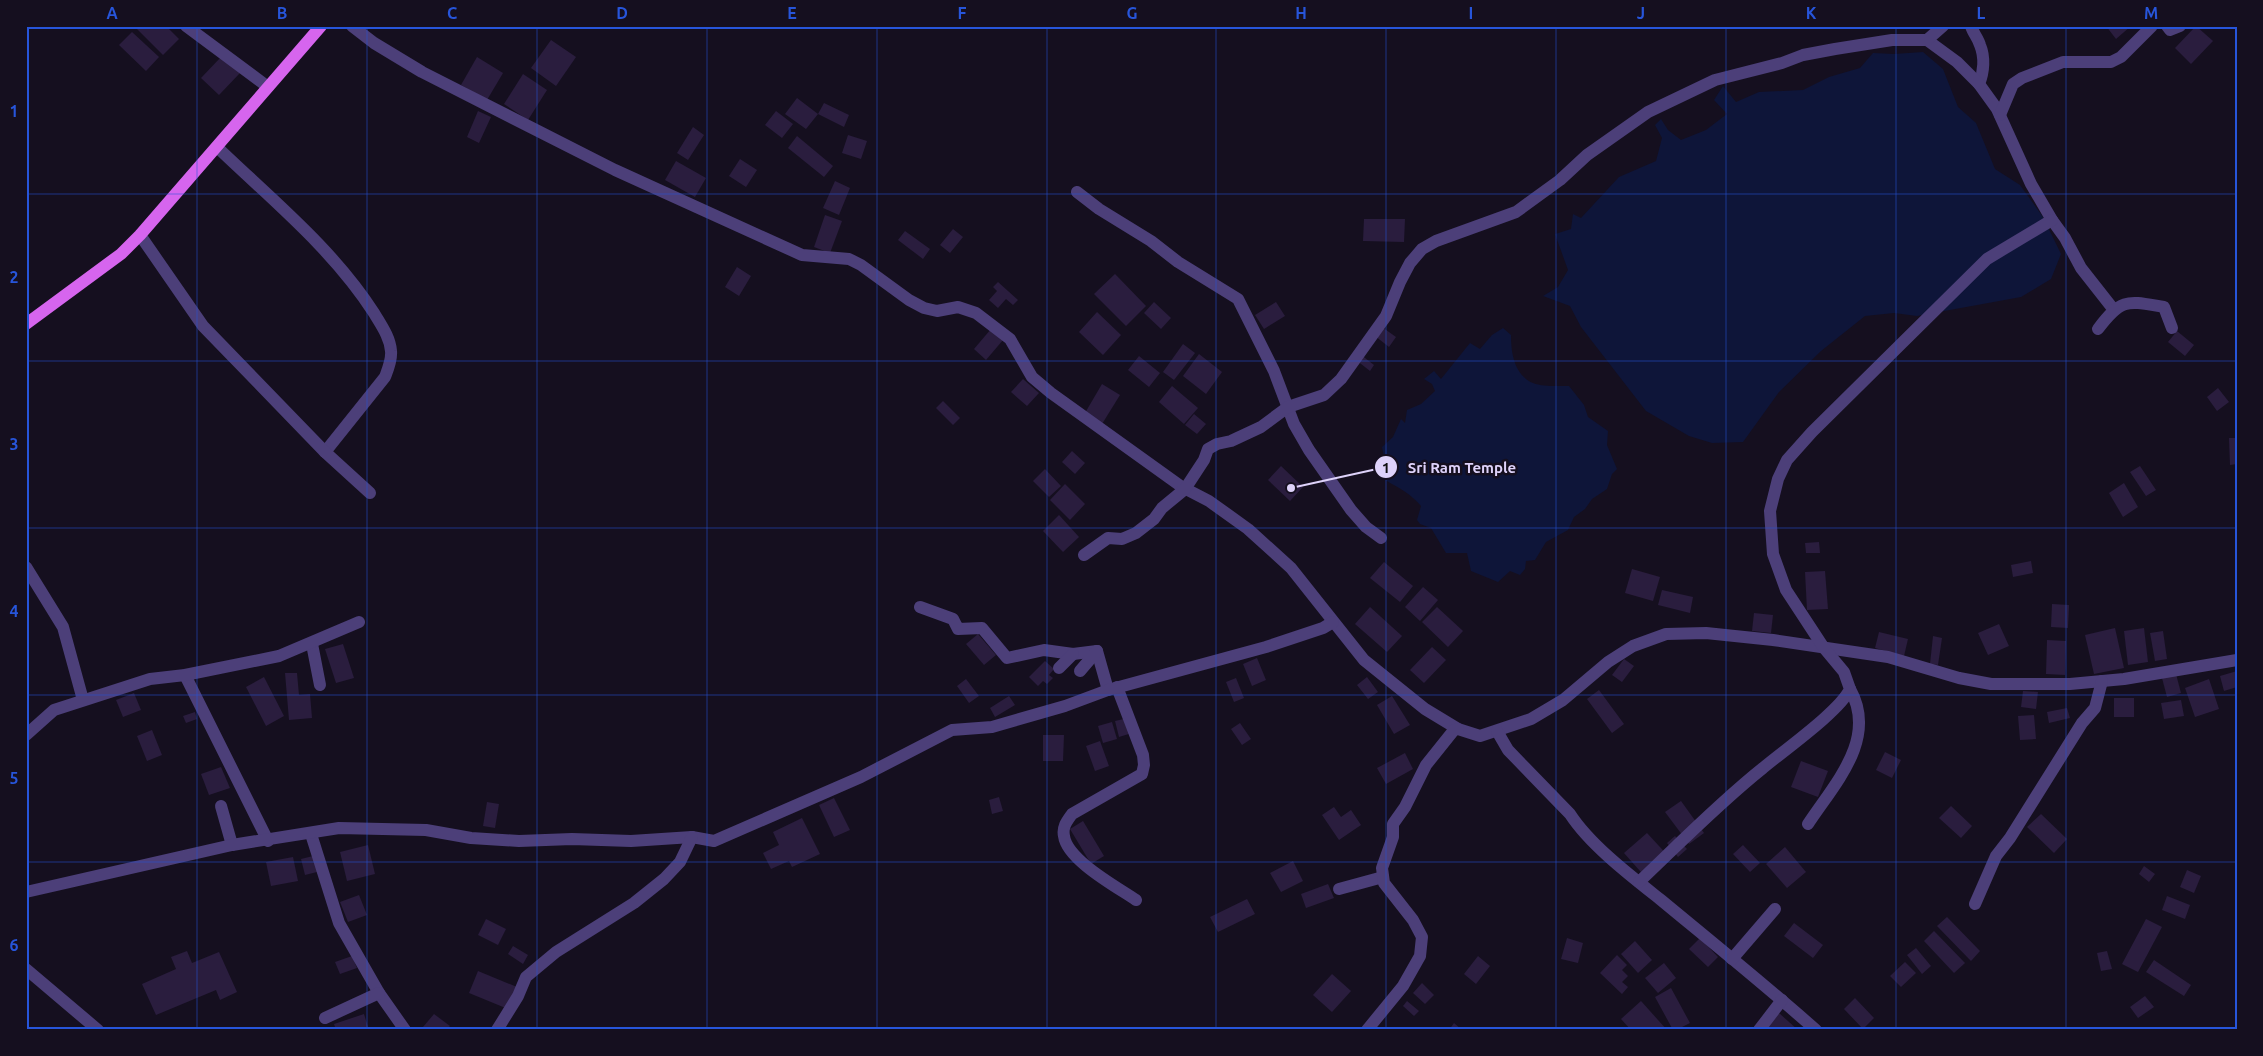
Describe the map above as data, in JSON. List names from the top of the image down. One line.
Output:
{"places":["Sri Ram Temple"],"grid":{"columns":["A","B","C","D","E","F","G","H","I","J","K","L","M"],"rows":["1","2","3","4","5","6"]}}
